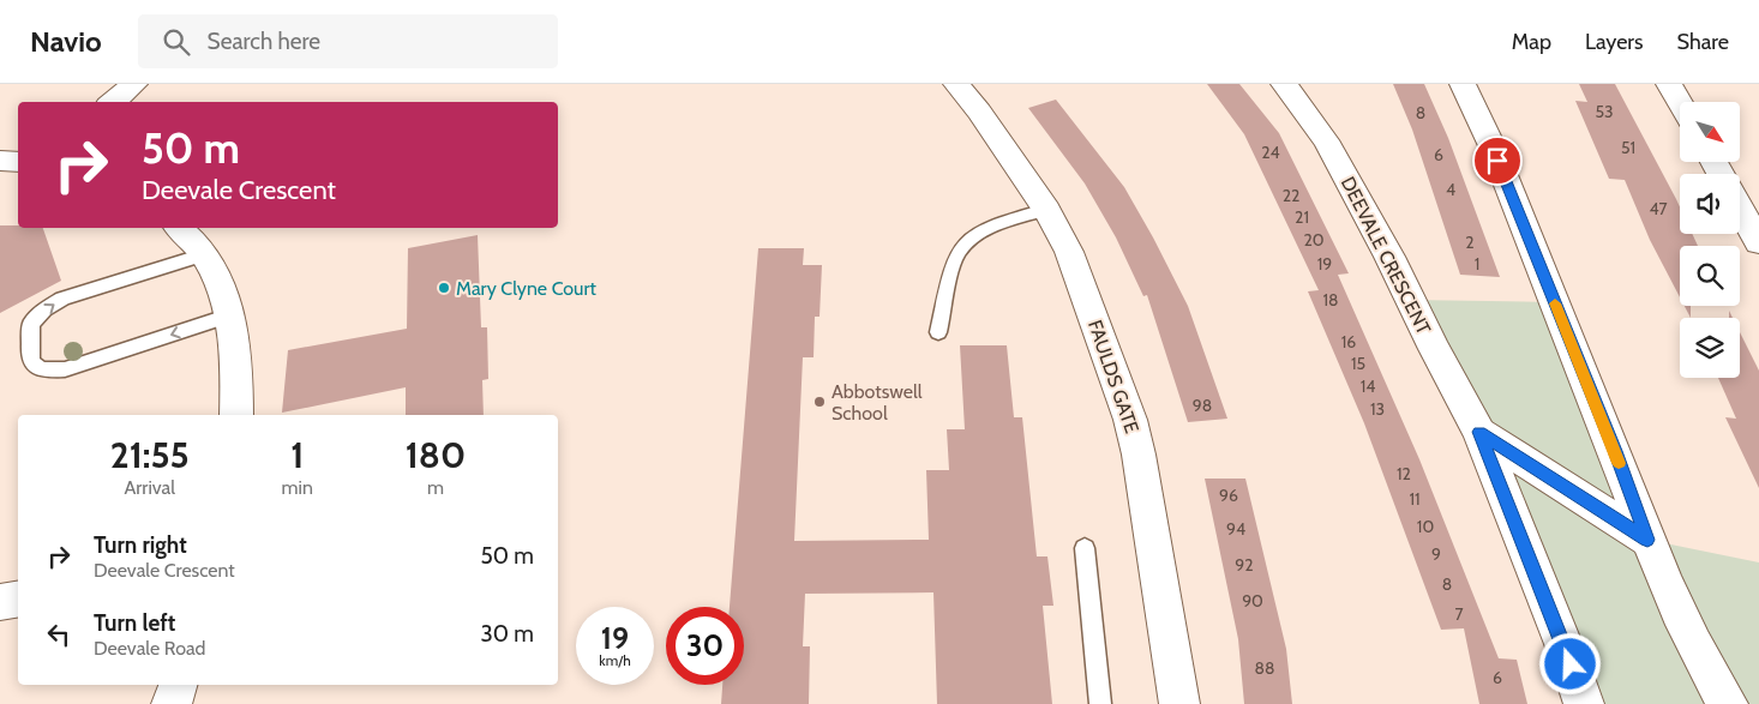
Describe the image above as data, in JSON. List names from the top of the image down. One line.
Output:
{"streets":{"street":["DEEVALE CRESCENT","FAULDS GATE"]},"places":["Mary Clyne Court","Abbotswell School"],"house_numbers":["53","8","51","24","6","4","22","47","21","20","2","19","1","18","16","15","14","98","13","12","96","11","10","94","9","92","8","90","7","88","6"],"north":"bottom right","page":{"header":"Navio","search":"Search here","nav":["Map","Layers","Share"],"turn":["50 m","Deevale Crescent"],"eta":["21:55","Arrival","1","min","180","m"],"list":[{"name":"Turn right","note":"Deevale Crescent","value":"50 m"},{"name":"Turn left","note":"Deevale Road","value":"30 m"}],"speed":"19 km/h","limit":"30"}}
